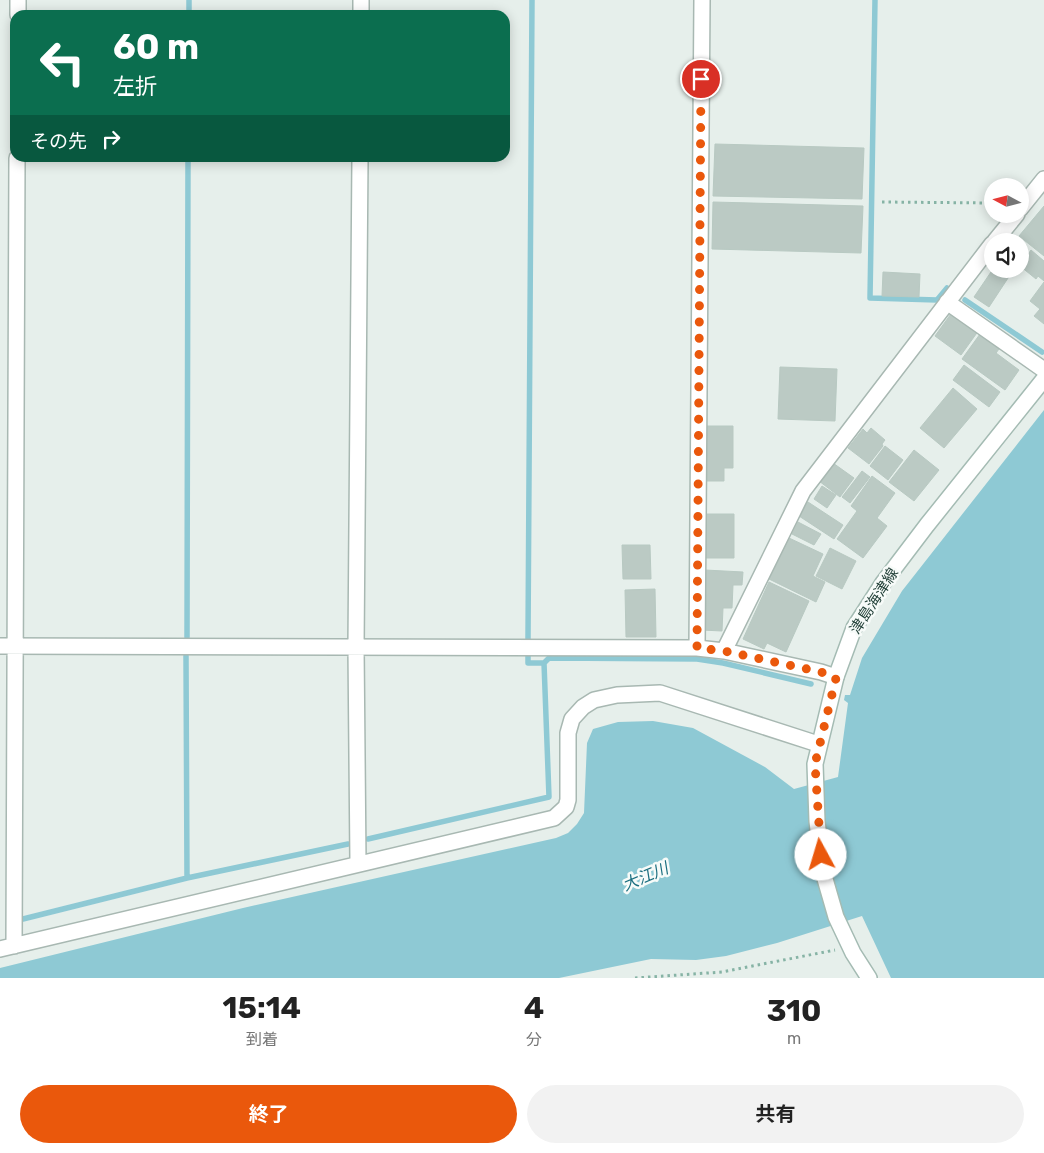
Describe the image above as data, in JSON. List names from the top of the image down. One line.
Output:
{"streets":{"street":["津島海津線"]},"water":["大江川"],"north":"left","page":{"turn":["60 m","左折"],"then":"その先","eta":["15:14","到着","4","分","310","m"],"buttons":["終了","共有"]}}
